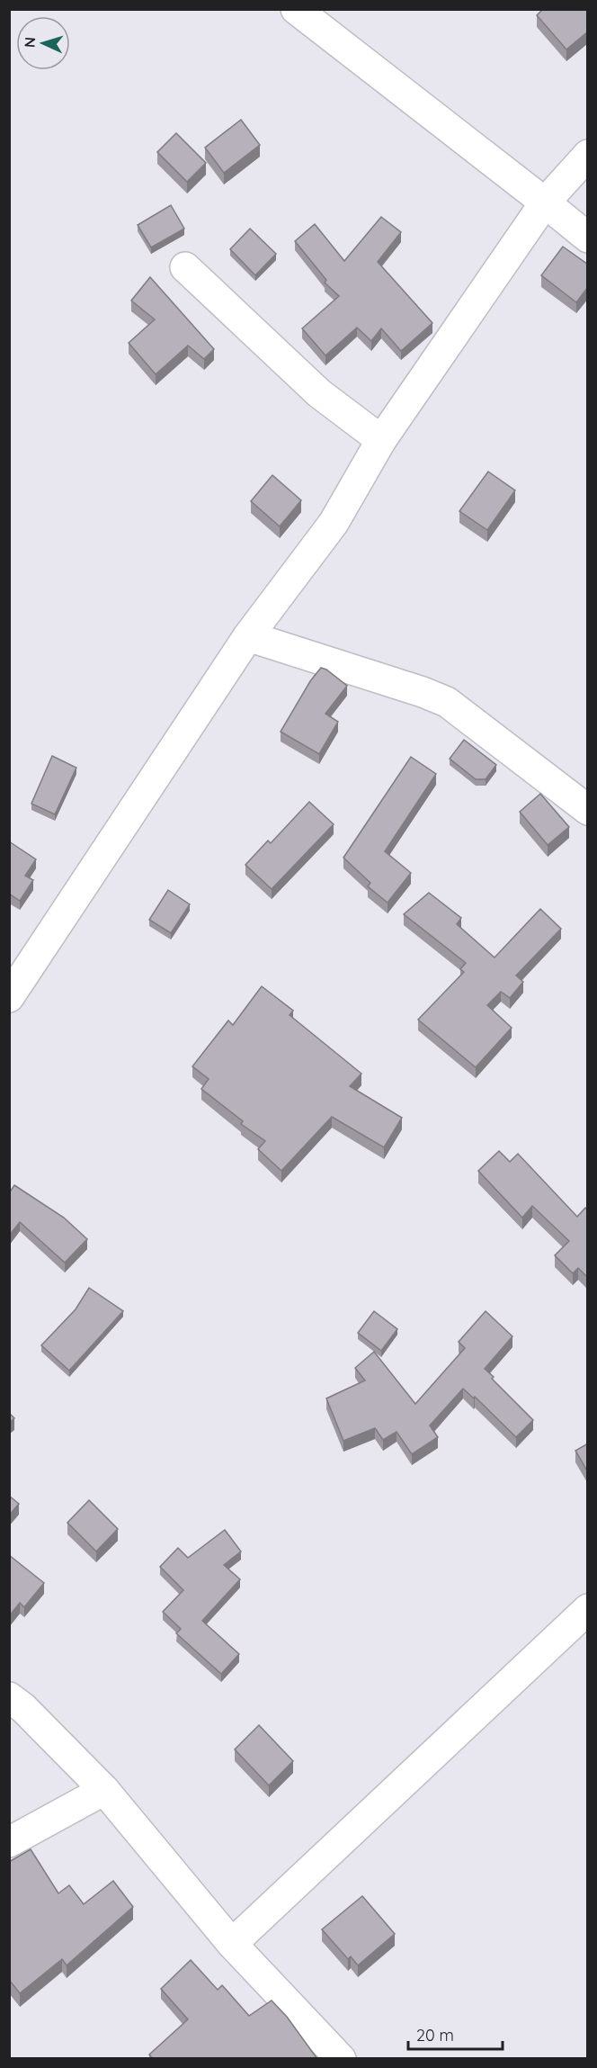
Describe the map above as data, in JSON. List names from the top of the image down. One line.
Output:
{"scale_bar":"20 m","north":"left"}
